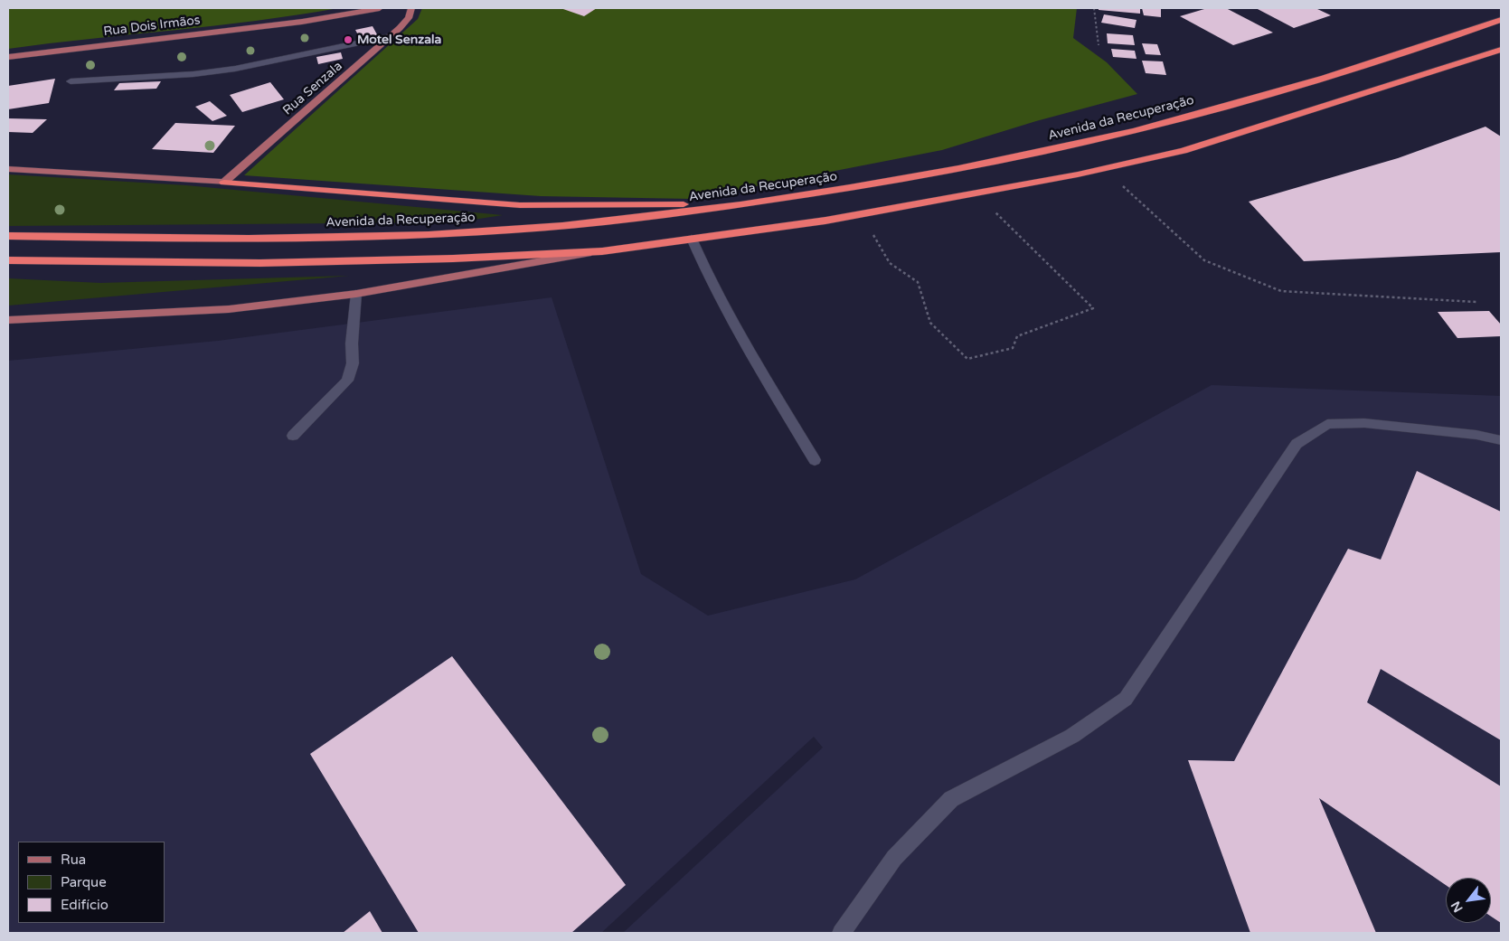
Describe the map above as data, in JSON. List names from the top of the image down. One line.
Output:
{"streets":{"highway":["Avenida da Recuperação"],"main road":["Rua Dois Irmãos","Rua Senzala"]},"places":["Motel Senzala"],"legend":["Rua","Parque","Edifício"],"north":"bottom left"}
